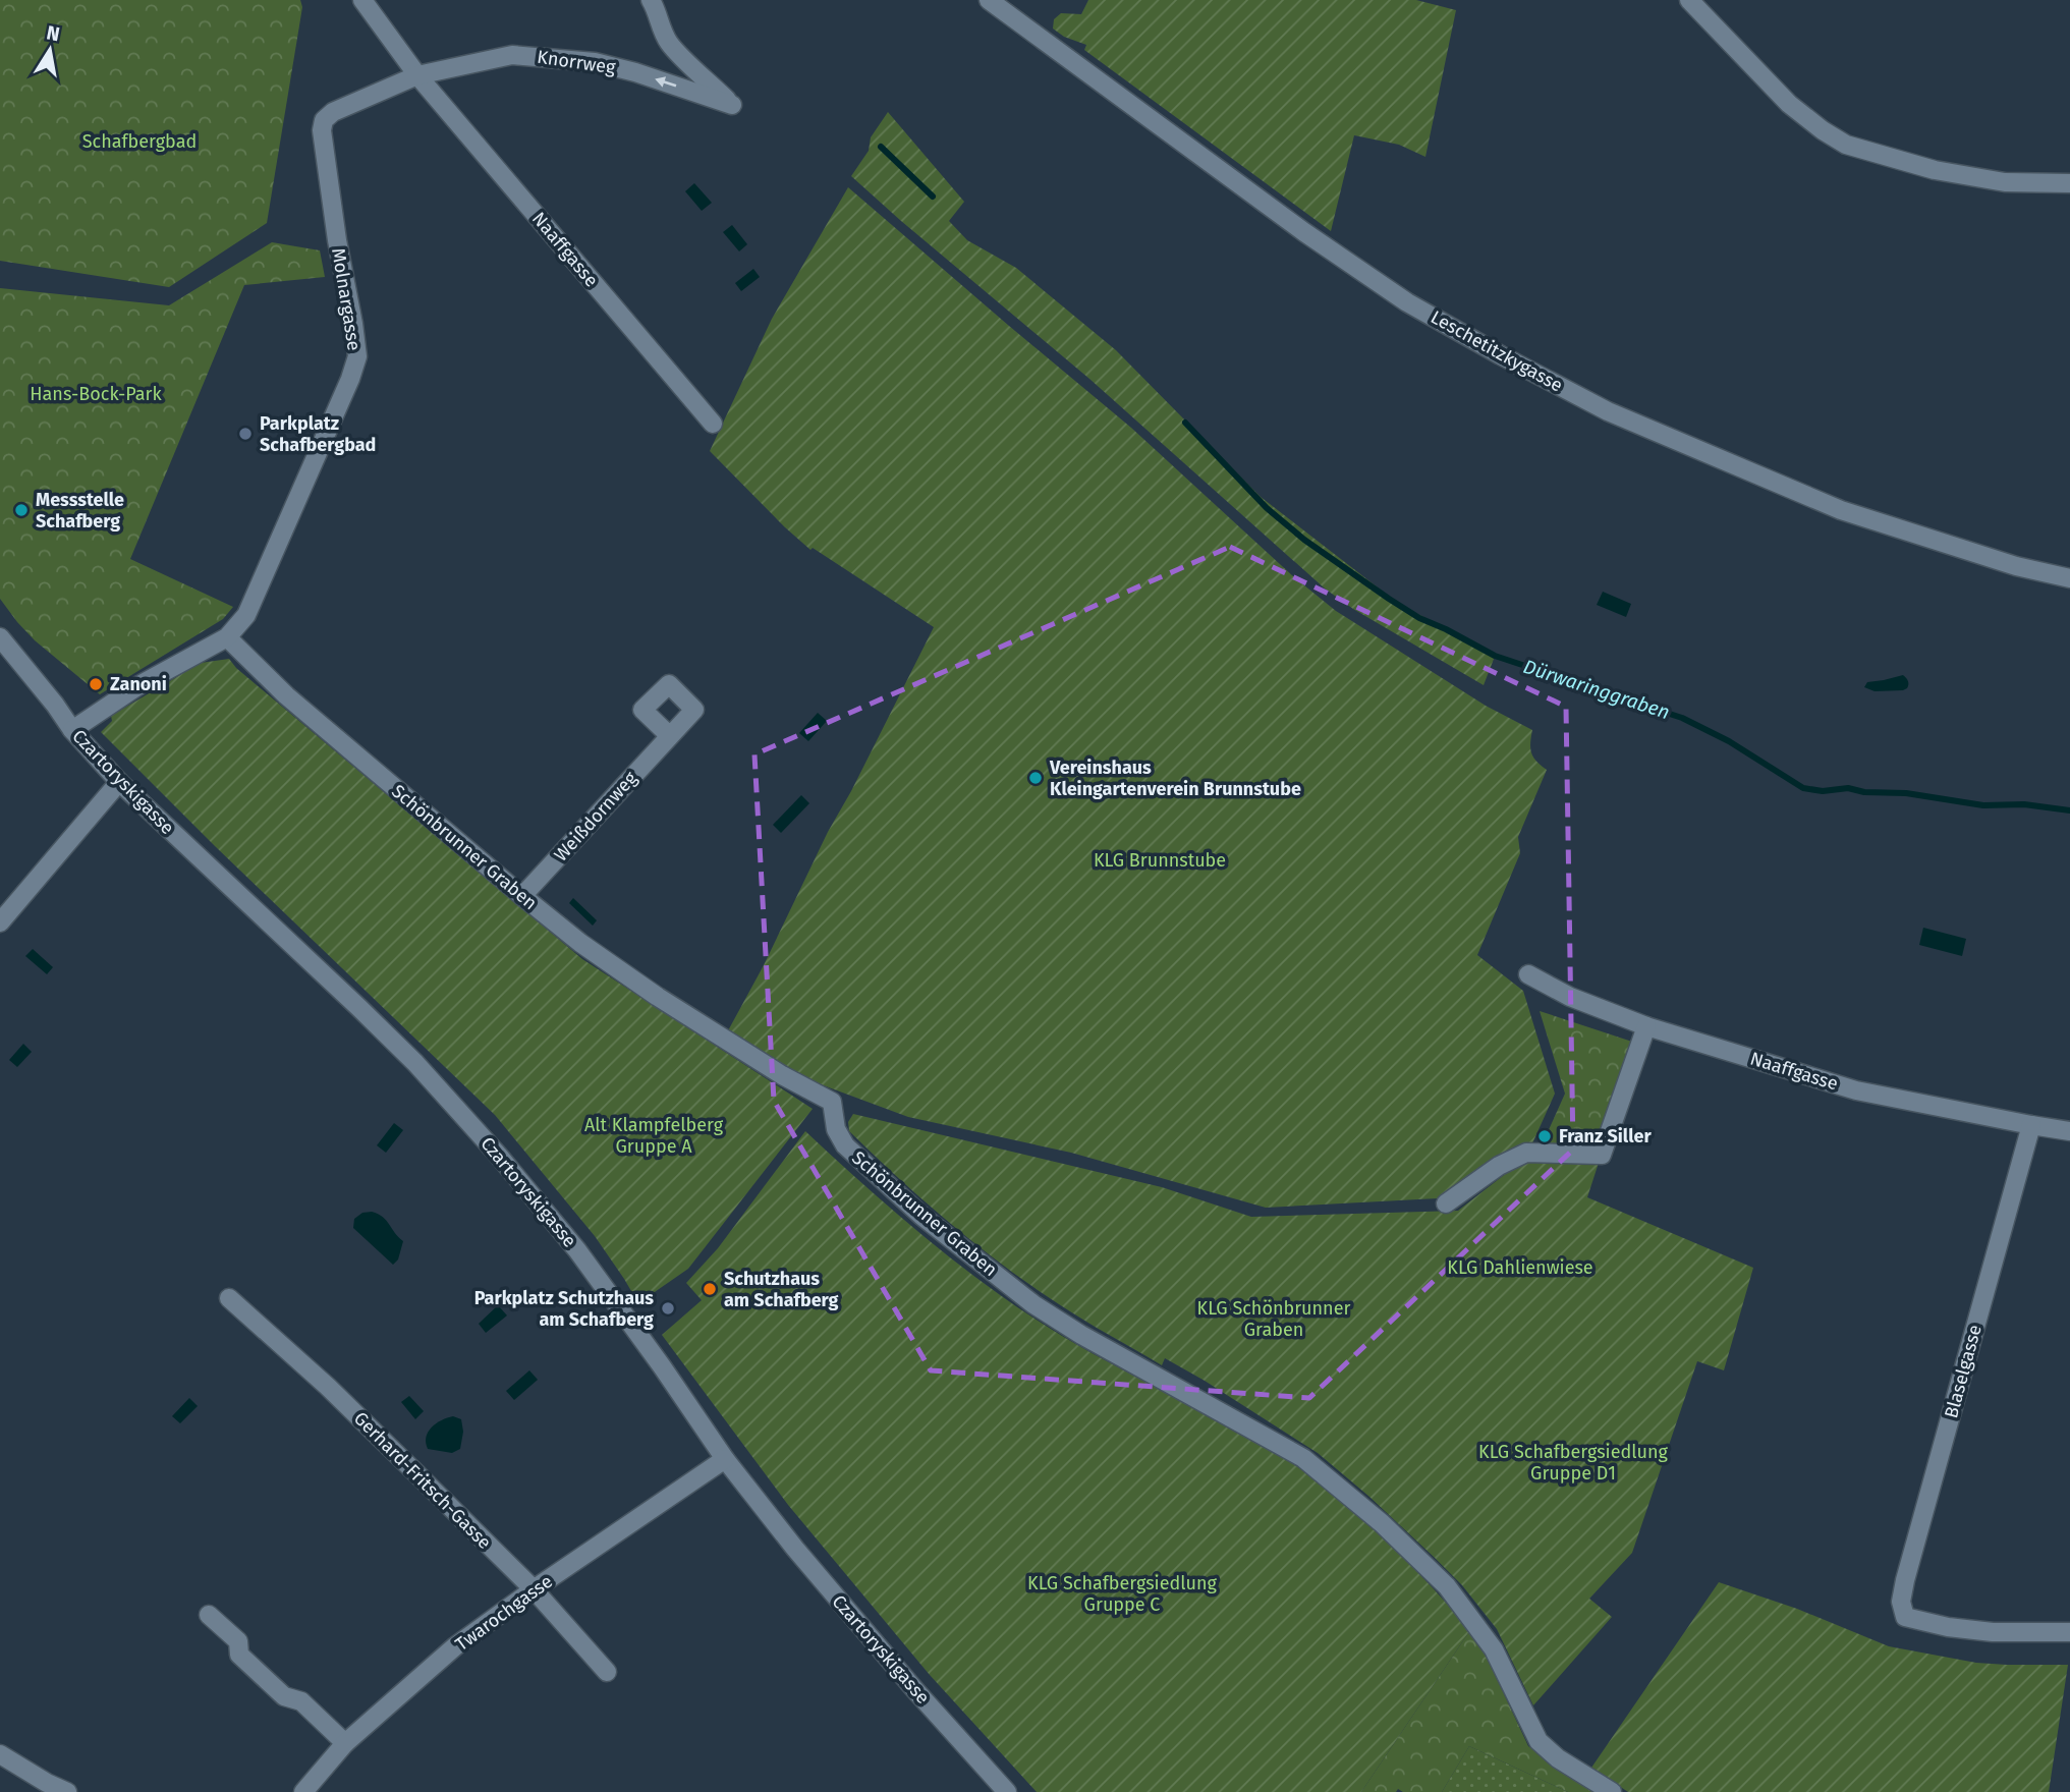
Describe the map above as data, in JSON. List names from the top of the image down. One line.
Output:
{"streets":{"street":["Knorrweg","Naaffgasse","Molnargasse","Leschetitzkygasse","Czartoryskigasse","Weißdornweg","Schönbrunner Graben","Blaselgasse","Gerhard-Fritsch-Gasse","Twarochgasse"]},"crossings":[["Knorrweg","Naaffgasse"],["Knorrweg","Molnargasse"],["Naaffgasse","Molnargasse"],["Naaffgasse","Blaselgasse"],["Molnargasse","Czartoryskigasse"],["Molnargasse","Schönbrunner Graben"],["Czartoryskigasse","Twarochgasse"],["Weißdornweg","Schönbrunner Graben"],["Gerhard-Fritsch-Gasse","Twarochgasse"]],"water":["Dürwaringgraben"],"parks":["Schafbergbad","Hans-Bock-Park","KLG Brunnstube","Alt Klampfelberg Gruppe A","KLG Dahlienwiese","KLG Schönbrunner Graben","KLG Schafbergsiedlung Gruppe D1","KLG Schafbergsiedlung Gruppe C"],"places":["Parkplatz Schafbergbad","Messstelle Schafberg","Zanoni","Vereinshaus Kleingartenverein Brunnstube","Franz Siller","Schutzhaus am Schafberg","Parkplatz Schutzhaus am Schafberg"],"north":"top"}
